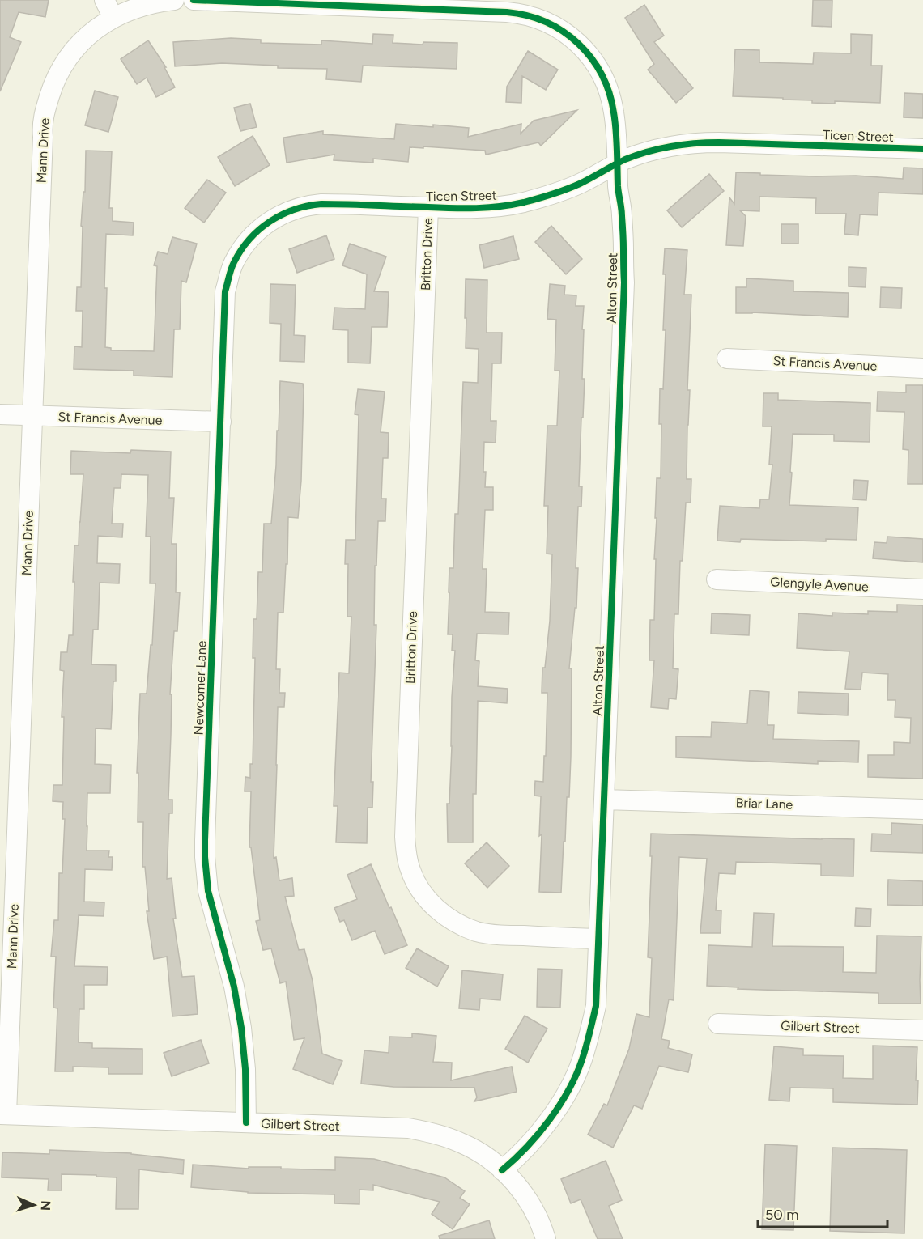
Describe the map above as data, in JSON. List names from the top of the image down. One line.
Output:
{"streets":{"street":["Ticen Street","Mann Drive","Britton Drive","Alton Street","St Francis Avenue","Glengyle Avenue","Newcomer Lane","Briar Lane","Gilbert Street"]},"crossings":[["Ticen Street","Britton Drive"],["Ticen Street","Alton Street"],["Ticen Street","Newcomer Lane"],["Mann Drive","St Francis Avenue"],["Mann Drive","Gilbert Street"],["Britton Drive","Alton Street"],["Alton Street","Briar Lane"],["Alton Street","Gilbert Street"],["St Francis Avenue","Newcomer Lane"],["Newcomer Lane","Gilbert Street"]],"scale_bar":"50 m","north":"right"}
